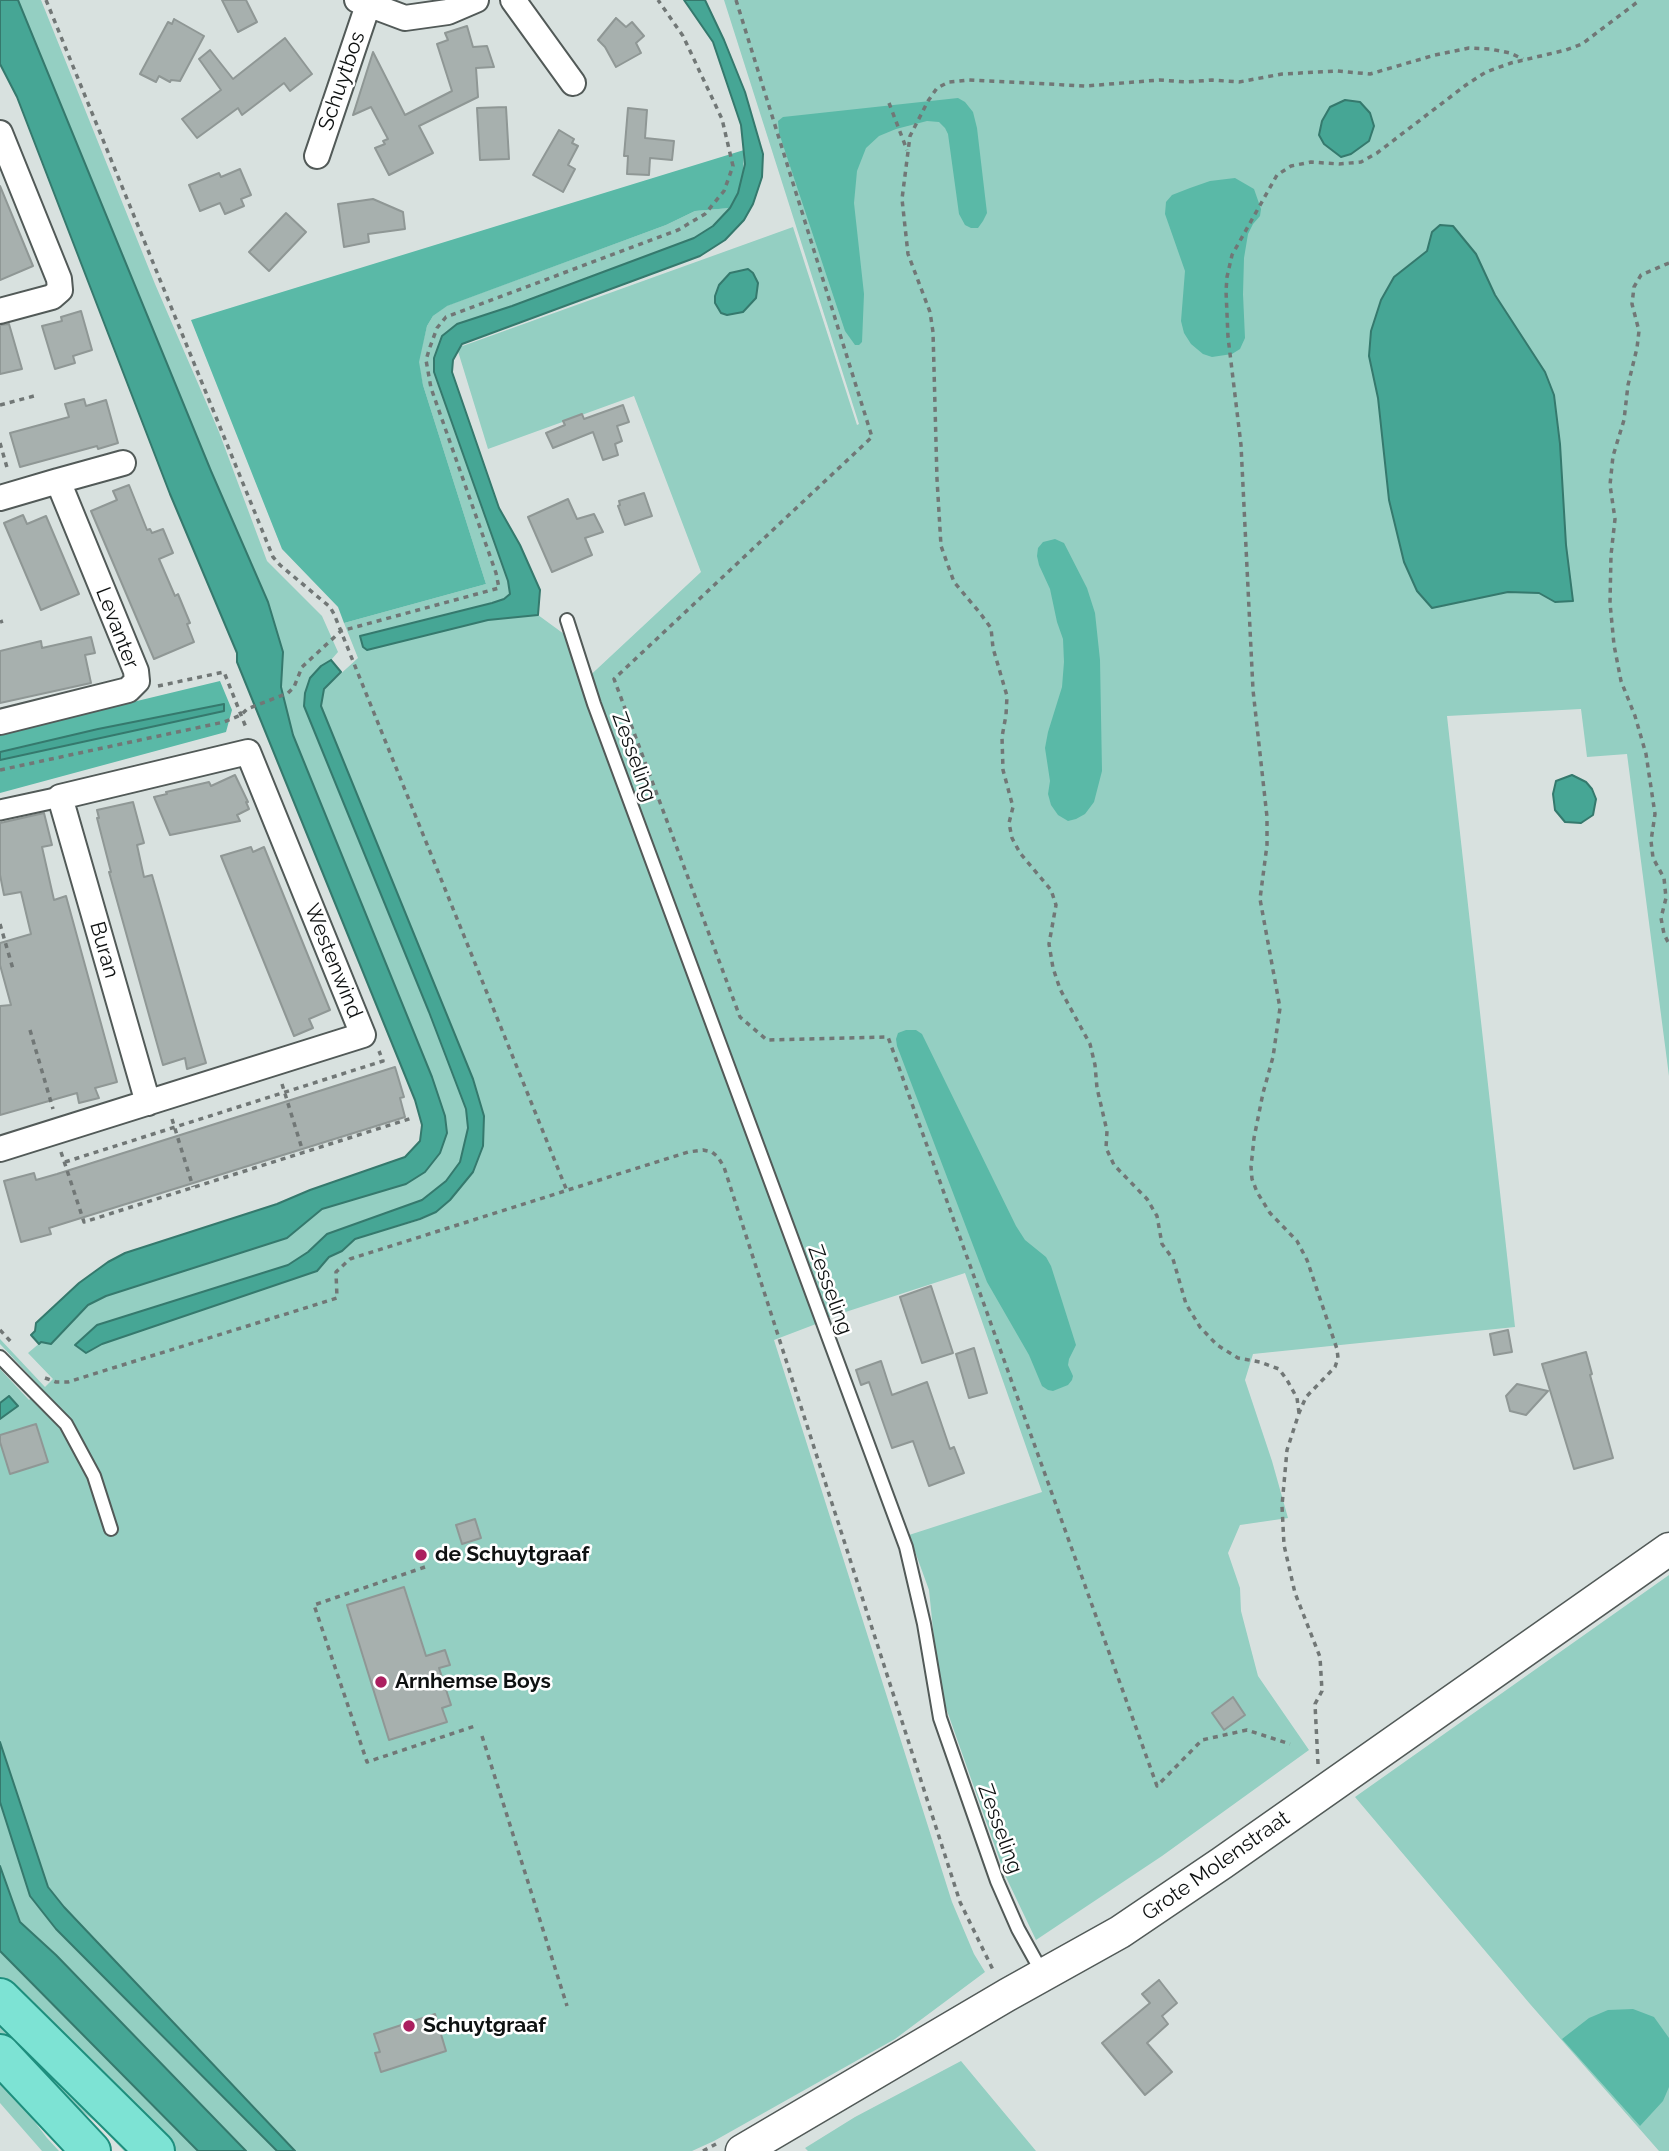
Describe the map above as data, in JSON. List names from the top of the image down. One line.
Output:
{"streets":{"street":["Schuytbos","Levanter","Buran","Westenwind","Grote Molenstraat"],"lane":["Zesseling"]},"crossings":[["Zesseling","Grote Molenstraat"],["Buran","Westenwind"]],"places":["de Schuytgraaf","Arnhemse Boys","Schuytgraaf"]}
